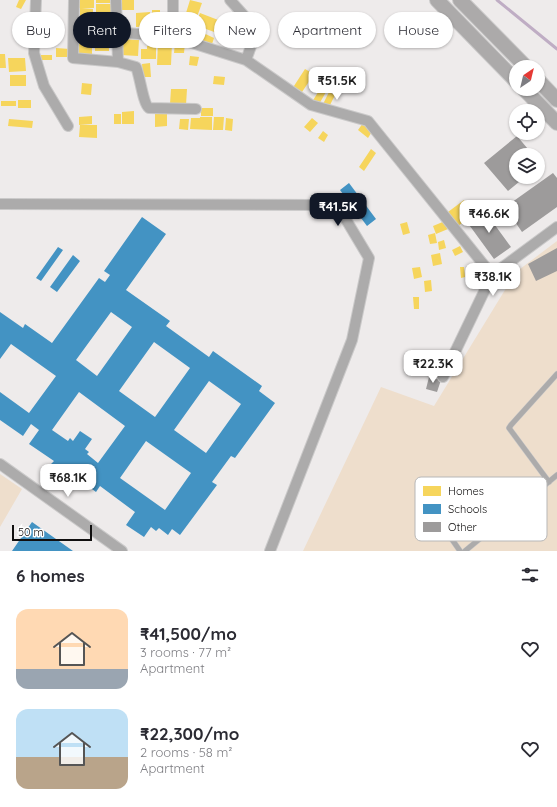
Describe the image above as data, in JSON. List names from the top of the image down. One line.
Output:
{"legend":["Homes","Schools","Other"],"scale_bar":"50 m","north":"top right","page":{"chip":["Buy","Rent","Filters","New","Apartment","House"],"price":["₹51.5K","₹41.5K","₹46.6K","₹38.1K","₹22.3K","₹68.1K"],"scale":"50 m","heading":"6 homes","list":[{"name":"₹41,500/mo","note":"3 rooms · 77 m² · Apartment"},{"name":"₹22,300/mo","note":"2 rooms · 58 m² · Apartment"}]}}
